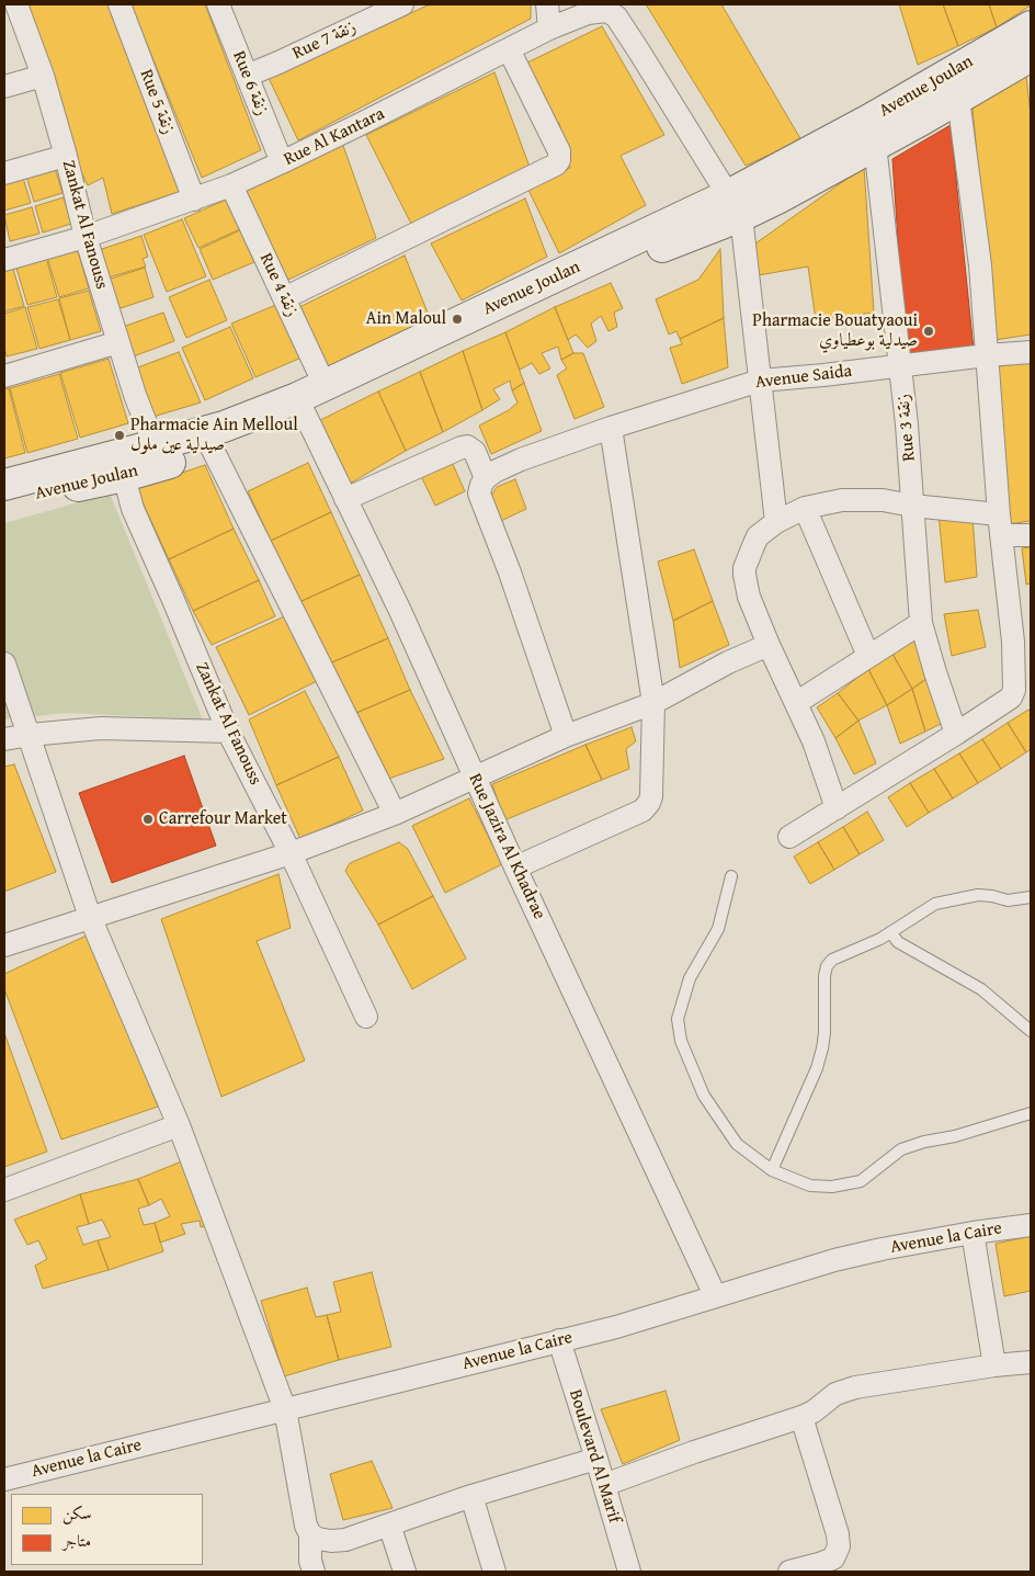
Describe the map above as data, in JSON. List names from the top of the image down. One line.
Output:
{"streets":{"street":["Rue 7 زنقة","Rue 6 زنقة","Avenue Joulan","Rue 5 زنقة","Rue Al Kantara","Zankat Al Fanouss","Rue 4 زنقة","Avenue Saida","Rue 3 زنقة","Rue Jazira Al Khadrae","Avenue la Caire","Boulevard Al Marif"]},"crossings":[["Rue 7 زنقة","Rue 6 زنقة"],["Rue 6 زنقة","Rue Al Kantara"],["Avenue Joulan","Rue Al Kantara"],["Avenue Joulan","Zankat Al Fanouss"],["Avenue Joulan","Rue 4 زنقة"],["Avenue Joulan","Rue 3 زنقة"],["Avenue Joulan","Rue Jazira Al Khadrae"],["Rue 5 زنقة","Rue Al Kantara"],["Rue Al Kantara","Zankat Al Fanouss"],["Rue Al Kantara","Rue 4 زنقة"],["Avenue Saida","Rue 3 زنقة"],["Rue Jazira Al Khadrae","Avenue la Caire"],["Avenue la Caire","Boulevard Al Marif"]],"places":["Ain Maloul","Pharmacie Bouatyaoui صيدلية بوعطياوي","Pharmacie Ain Melloul صيدلية عين ملول","Carrefour Market"],"legend":["سكن","متاجر"]}
